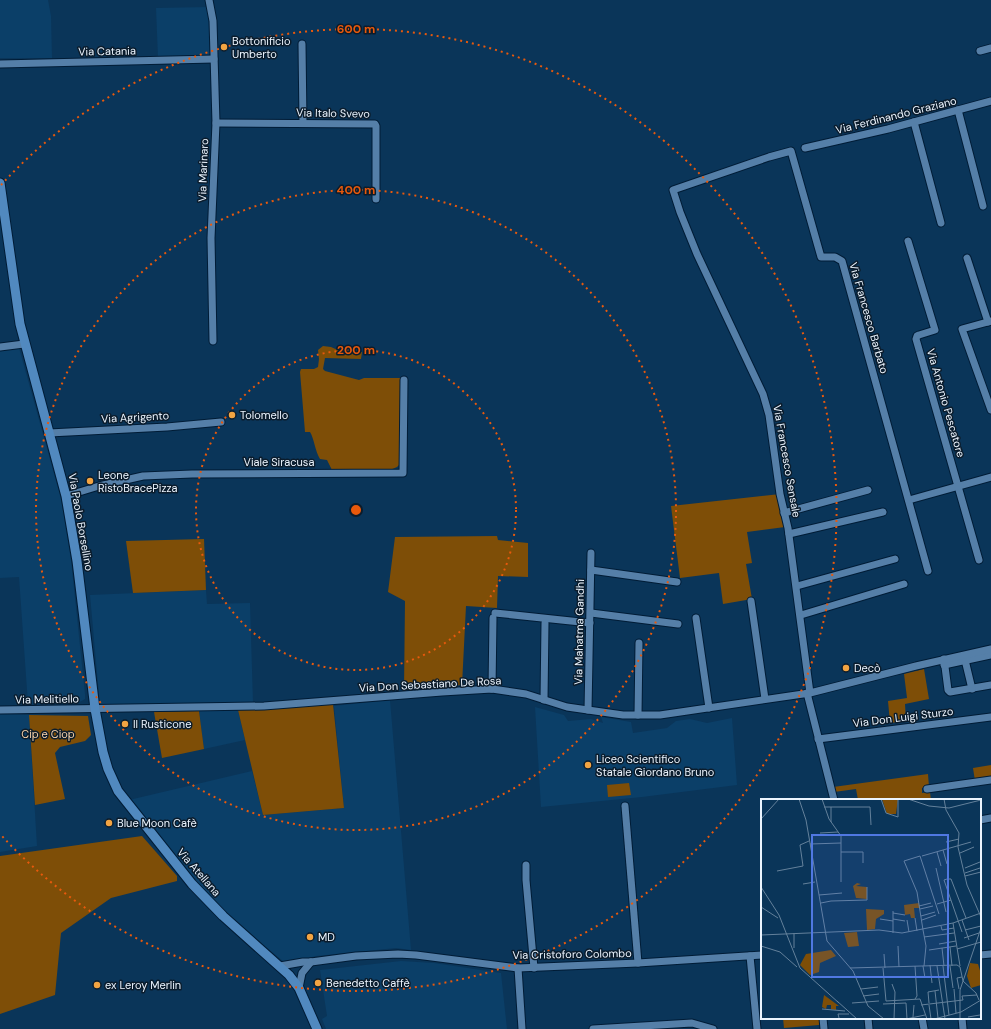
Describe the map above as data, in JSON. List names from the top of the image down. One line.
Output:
{"streets":{"main road":["Via Paolo Borsellino","Via Atellana"],"street":["Via Catania","Via Italo Svevo","Via Ferdinando Graziano","Via Marinaro","Via Francesco Barbato","Via Antonio Pescatore","Via Agrigento","Via Francesco Sensale","Viale Siracusa","Via Mahatma Gandhi","Via Don Sebastiano De Rosa","Via Melitiello","Via Don Luigi Sturzo","Via Cristoforo Colombo"]},"crossings":[["Via Catania","Via Marinaro"],["Via Italo Svevo","Via Marinaro"],["Via Francesco Barbato","Via Francesco Sensale"],["Via Agrigento","Via Paolo Borsellino"],["Via Francesco Sensale","Via Don Sebastiano De Rosa"],["Via Francesco Sensale","Via Don Luigi Sturzo"],["Viale Siracusa","Via Paolo Borsellino"],["Via Paolo Borsellino","Via Don Sebastiano De Rosa"],["Via Paolo Borsellino","Via Melitiello"],["Via Paolo Borsellino","Via Atellana"],["Via Mahatma Gandhi","Via Don Sebastiano De Rosa"],["Via Don Sebastiano De Rosa","Via Melitiello"],["Via Don Sebastiano De Rosa","Via Atellana"],["Via Melitiello","Via Atellana"],["Via Atellana","Via Cristoforo Colombo"]],"parks":["Cip e Ciop"],"places":["Bottonificio Umberto","Tolomello","Leone RistoBracePizza","Decò","Il Rusticone","Liceo Scientifico Statale Giordano Bruno","Blue Moon Cafè","MD","Benedetto Caffè","ex Leroy Merlin"],"rings":["600 m","400 m","200 m"]}
